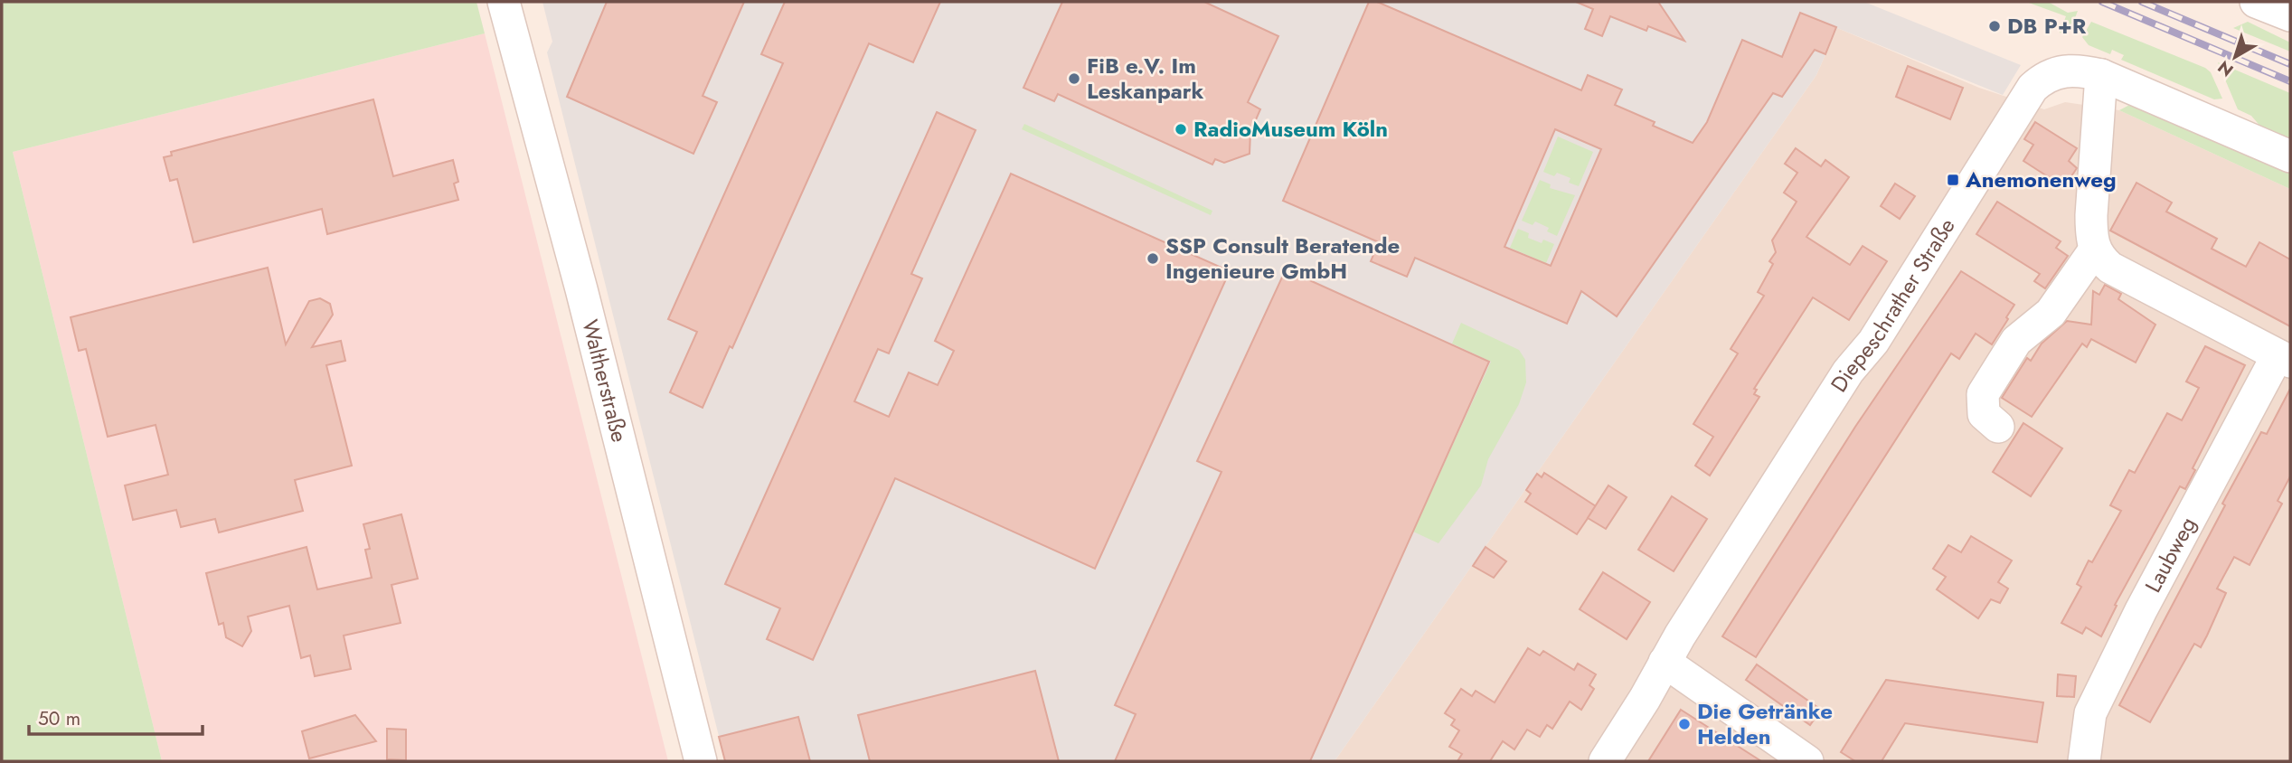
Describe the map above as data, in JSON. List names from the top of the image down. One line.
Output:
{"streets":{"street":["Diepeschrather Straße","Waltherstraße","Laubweg"]},"places":{"other":["DB P+R","FiB e.V. Im Leskanpark","RadioMuseum Köln","SSP Consult Beratende Ingenieure GmbH","Die Getränke Helden"],"transit":["Anemonenweg"]},"scale_bar":"50 m","north":"bottom left"}
